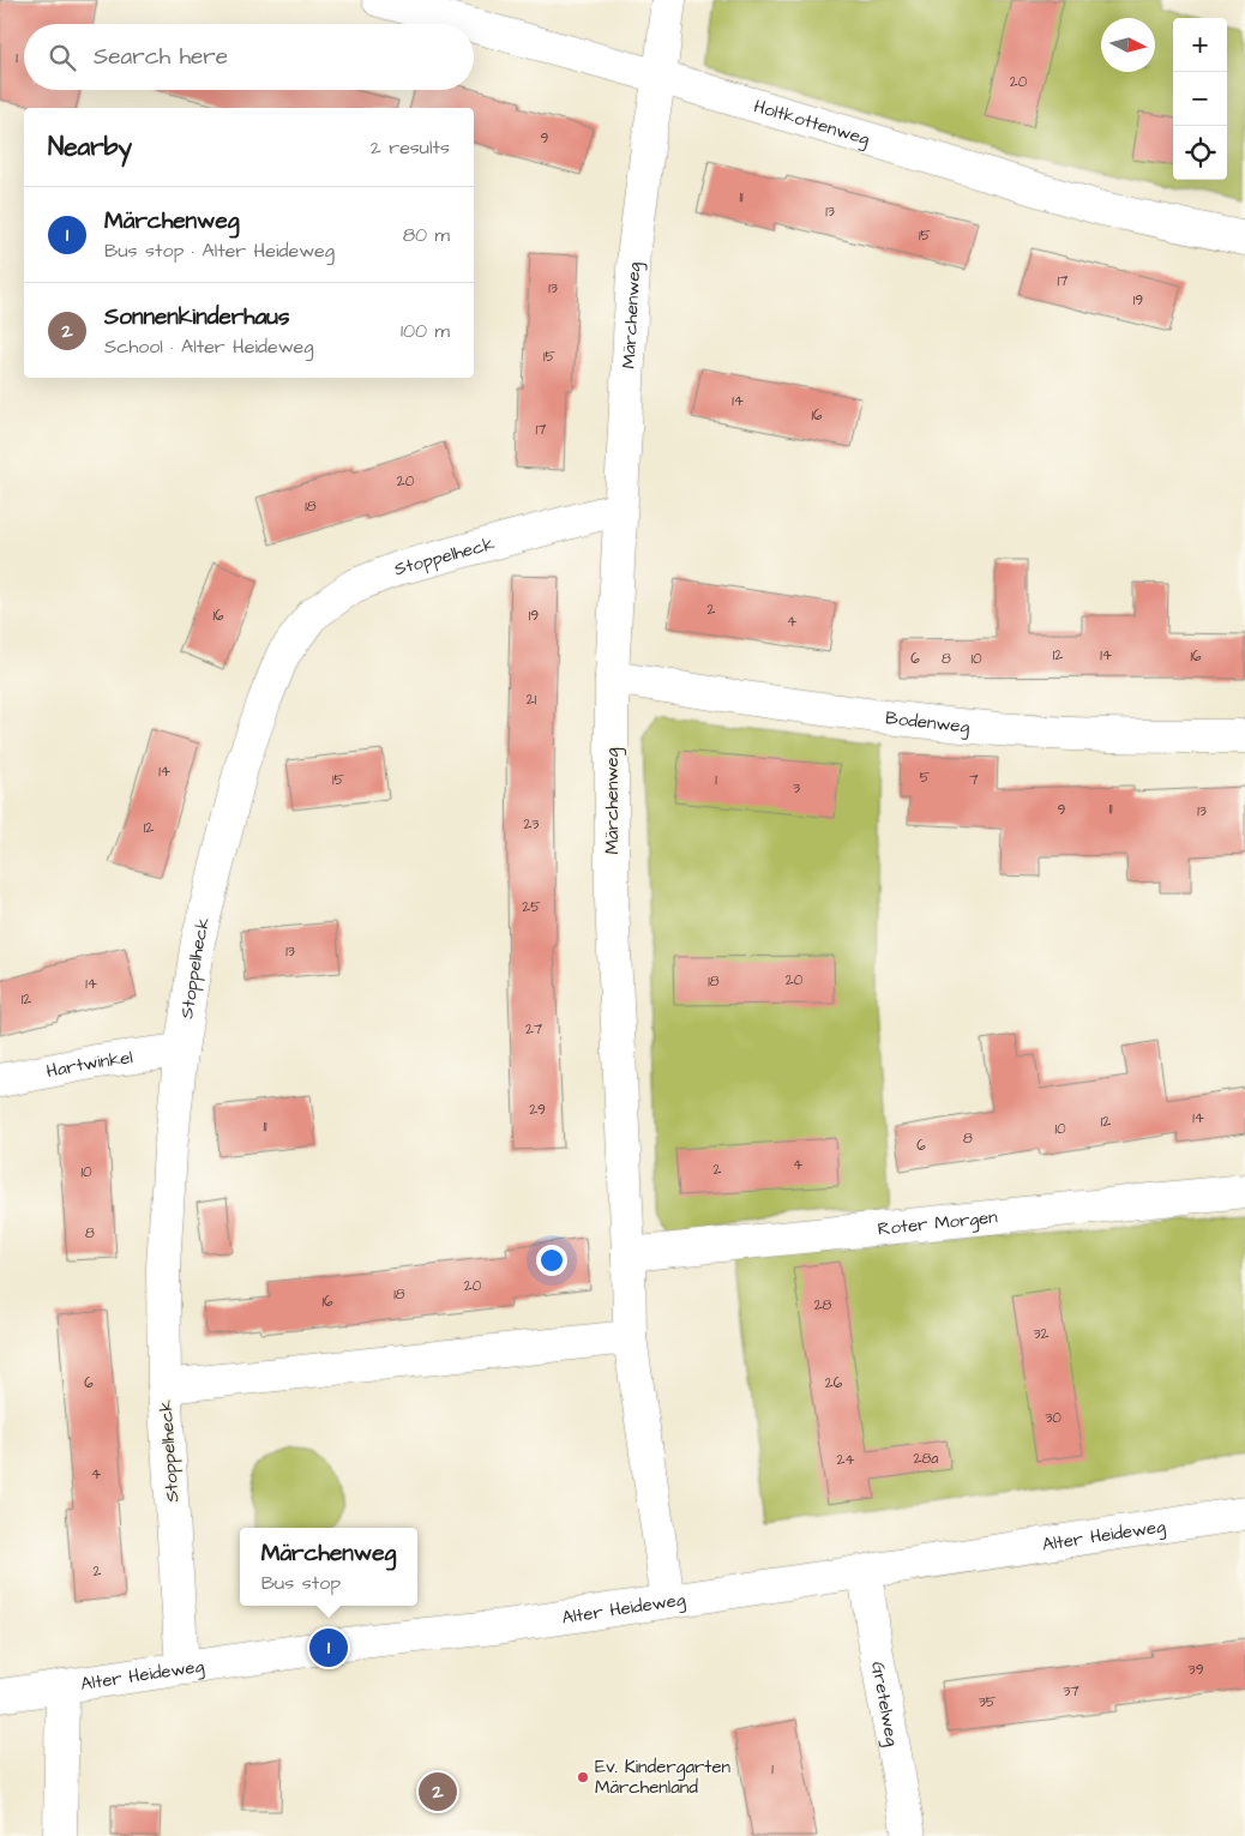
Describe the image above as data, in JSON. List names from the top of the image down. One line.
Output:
{"streets":{"street":["Holtkottenweg","Märchenweg","Stoppelheck","Bodenweg","Hartwinkel","Roter Morgen","Alter Heideweg","Gretelweg"]},"crossings":[["Holtkottenweg","Märchenweg"],["Märchenweg","Stoppelheck"],["Märchenweg","Bodenweg"],["Märchenweg","Roter Morgen"],["Märchenweg","Alter Heideweg"],["Stoppelheck","Hartwinkel"],["Stoppelheck","Alter Heideweg"],["Alter Heideweg","Gretelweg"]],"places":["Ev. Kindergarten Märchenland"],"house_numbers":["1","20","9","11","13","15","17","13","19","15","14","16","17","20","18","2","16","19","4","12","14","16","6","8","10","21","14","5","15","1","7","3","11","9","13","23","12","25","13","20","18","14","12","27","29","14","12","11","10","8","6","4","2","10","8","20","18","16","28","32","6","26","30","28a","24","4","2","39","37","35","1"],"north":"right","page":{"map_buttons":["+","−"],"search":"Search here","heading":["Nearby","2 results"],"list":[{"mark":"1","name":"Märchenweg","note":"Bus stop · Alter Heideweg","value":"80 m"},{"mark":"2","name":"Sonnenkinderhaus","note":"School · Alter Heideweg","value":"100 m"}],"popup":["Märchenweg","Bus stop"],"pins":["1","2"]}}
